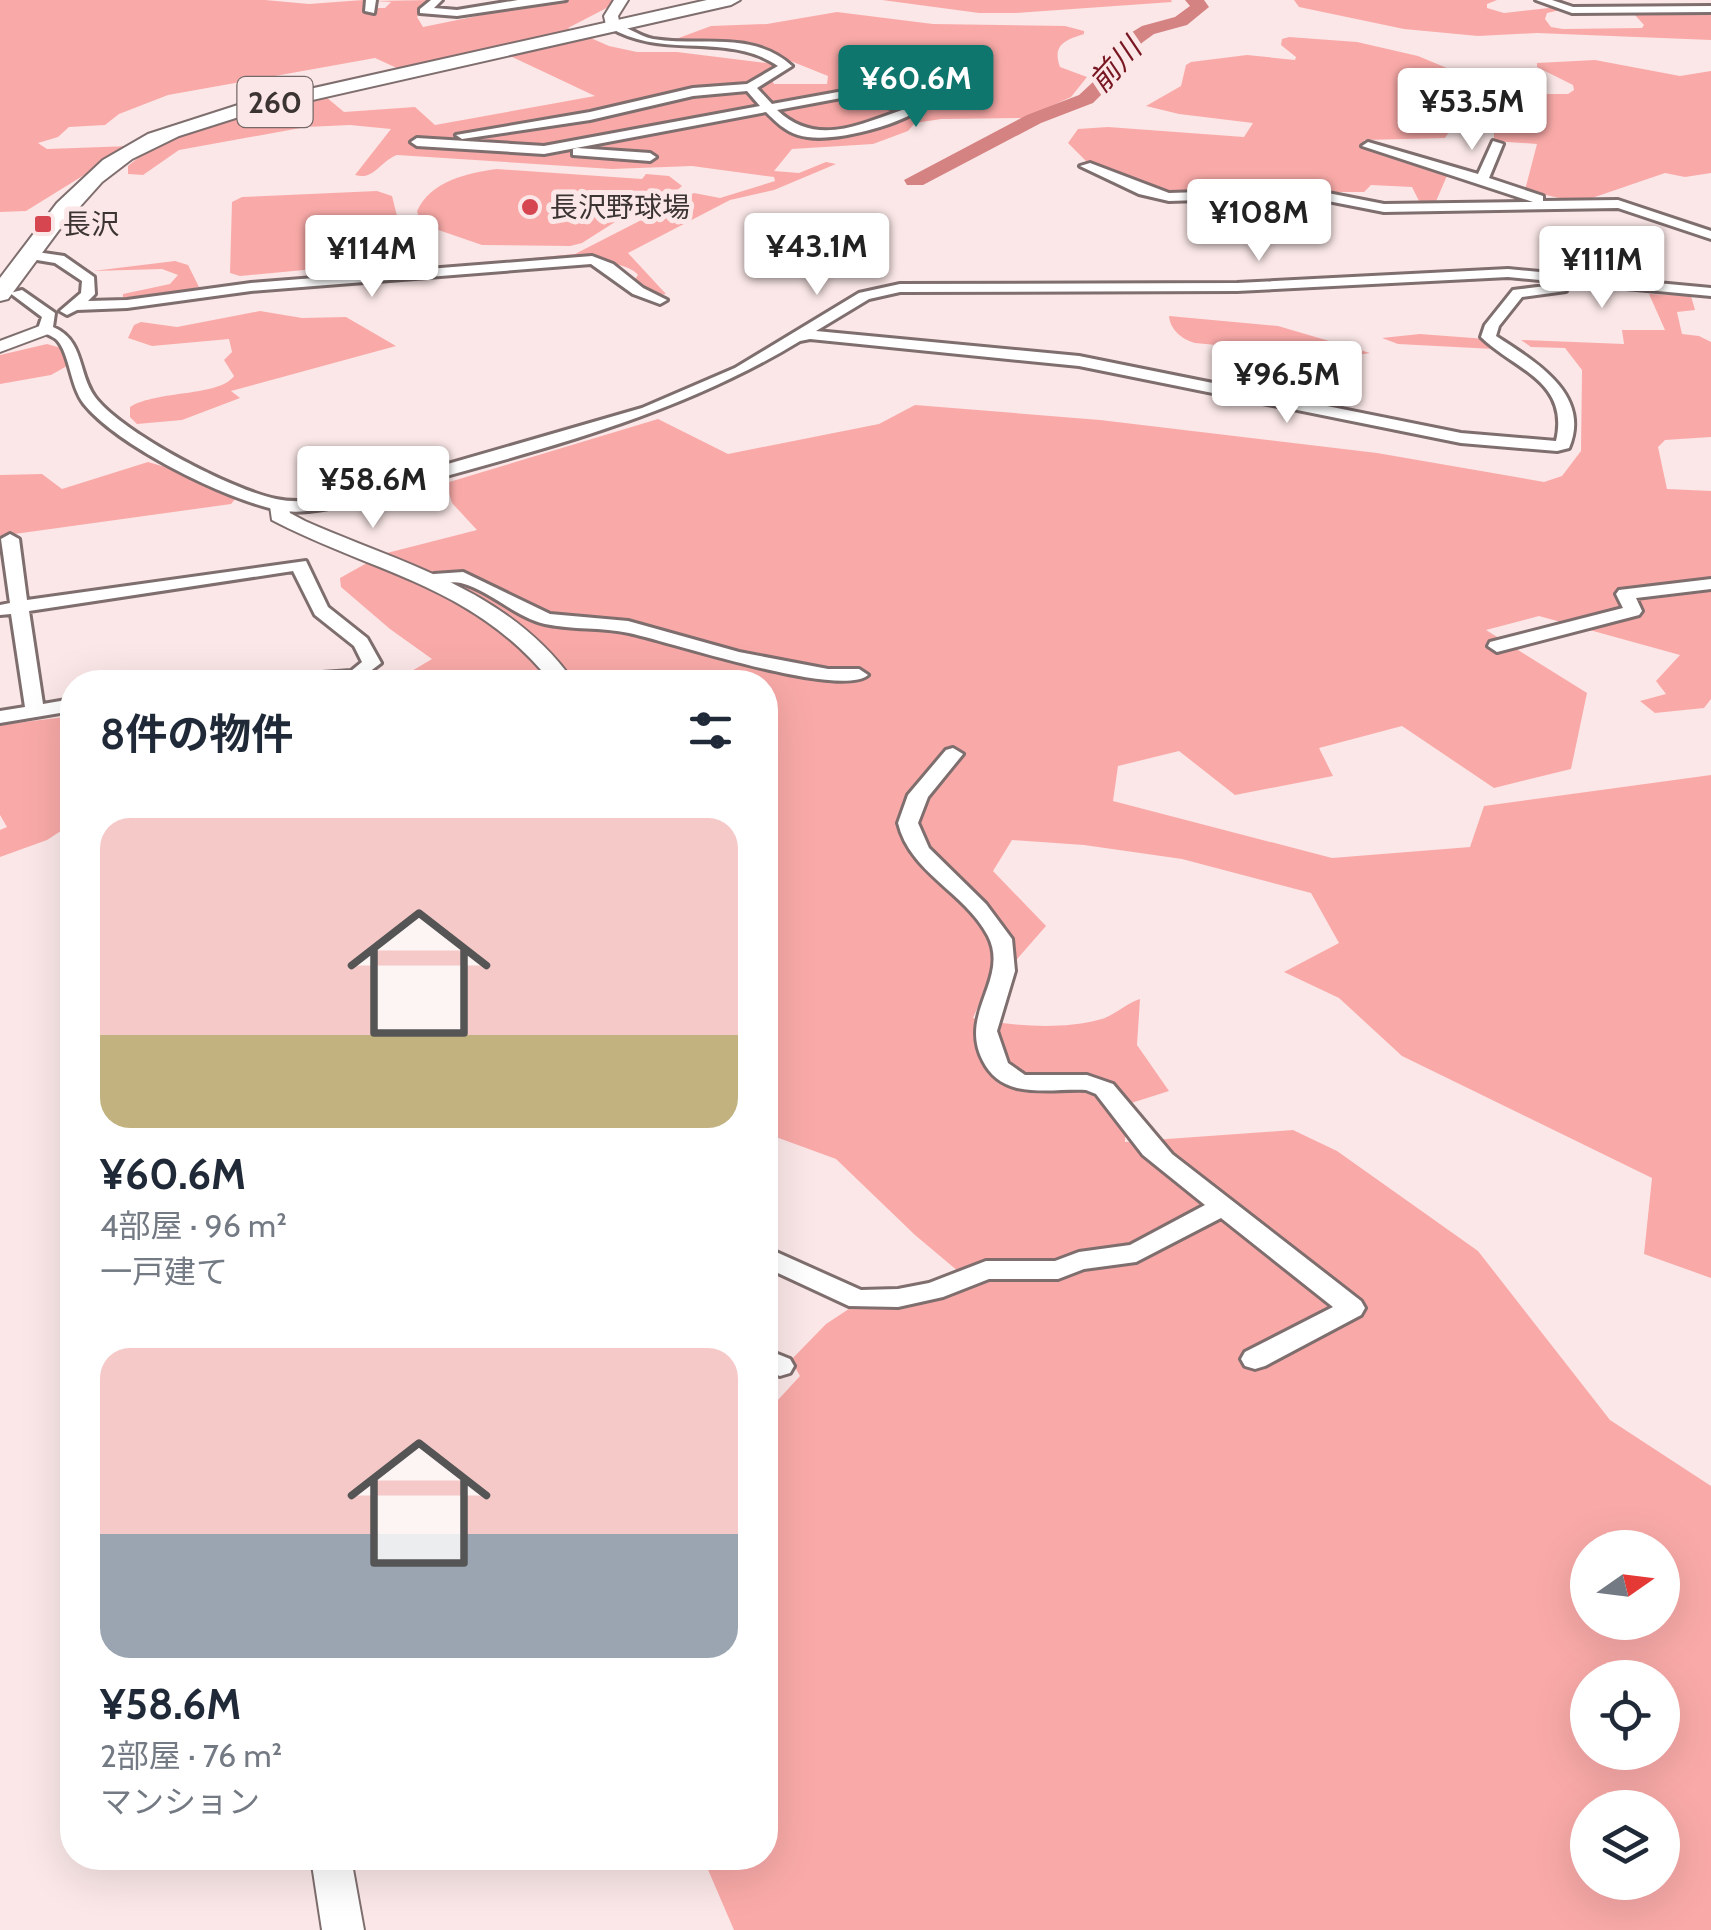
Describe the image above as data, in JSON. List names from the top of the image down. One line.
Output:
{"streets":{"highway":["260"]},"water":["前川"],"places":{"other":["長沢野球場"],"transit":["長沢"]},"north":"right","page":{"price":["¥60.6M","¥53.5M","¥108M","¥43.1M","¥114M","¥111M","¥96.5M","¥58.6M"],"heading":"8件の物件","list":[{"name":"¥60.6M","note":"4部屋 · 96 m² · 一戸建て"},{"name":"¥58.6M","note":"2部屋 · 76 m² · マンション"}]}}
